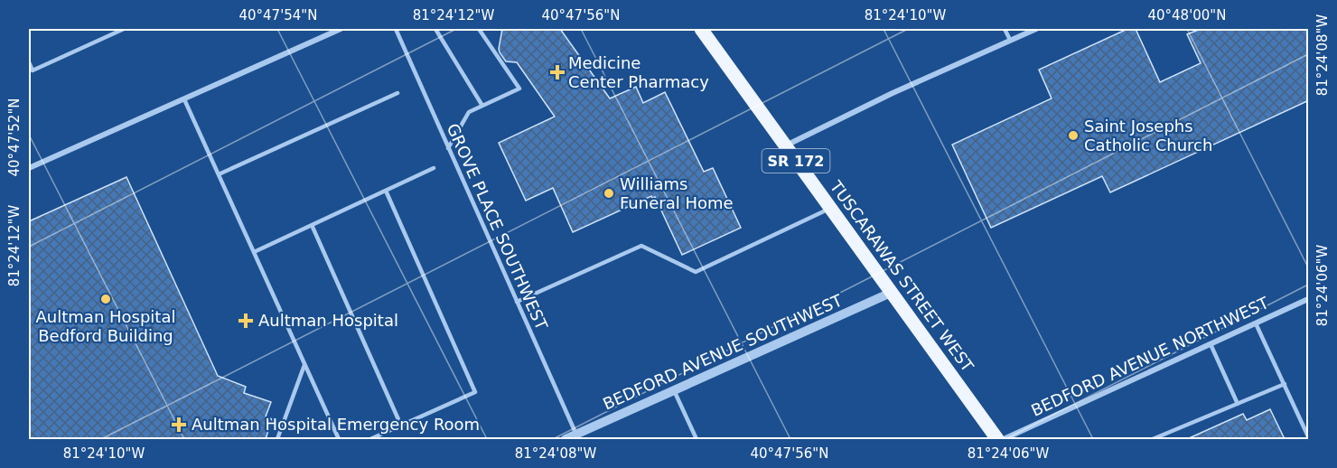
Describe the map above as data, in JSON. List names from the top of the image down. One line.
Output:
{"streets":{"main road":["SR 172","TUSCARAWAS STREET WEST"],"street":["BEDFORD AVENUE SOUTHWEST","BEDFORD AVENUE NORTHWEST"],"lane":["GROVE PLACE SOUTHWEST"]},"crossings":[["GROVE PLACE SOUTHWEST","BEDFORD AVENUE SOUTHWEST"],["TUSCARAWAS STREET WEST","BEDFORD AVENUE SOUTHWEST"]],"places":{"health":["Medicine Center Pharmacy","Aultman Hospital","Aultman Hospital Emergency Room"],"other":["Saint Josephs Catholic Church","Williams Funeral Home","Aultman Hospital Bedford Building"]},"coordinates":["40°47'54\"N","81°24'12\"W","40°47'56\"N","81°24'10\"W","40°48'00\"N","81°24'08\"W","40°47'52\"N","81°24'06\"W"]}
